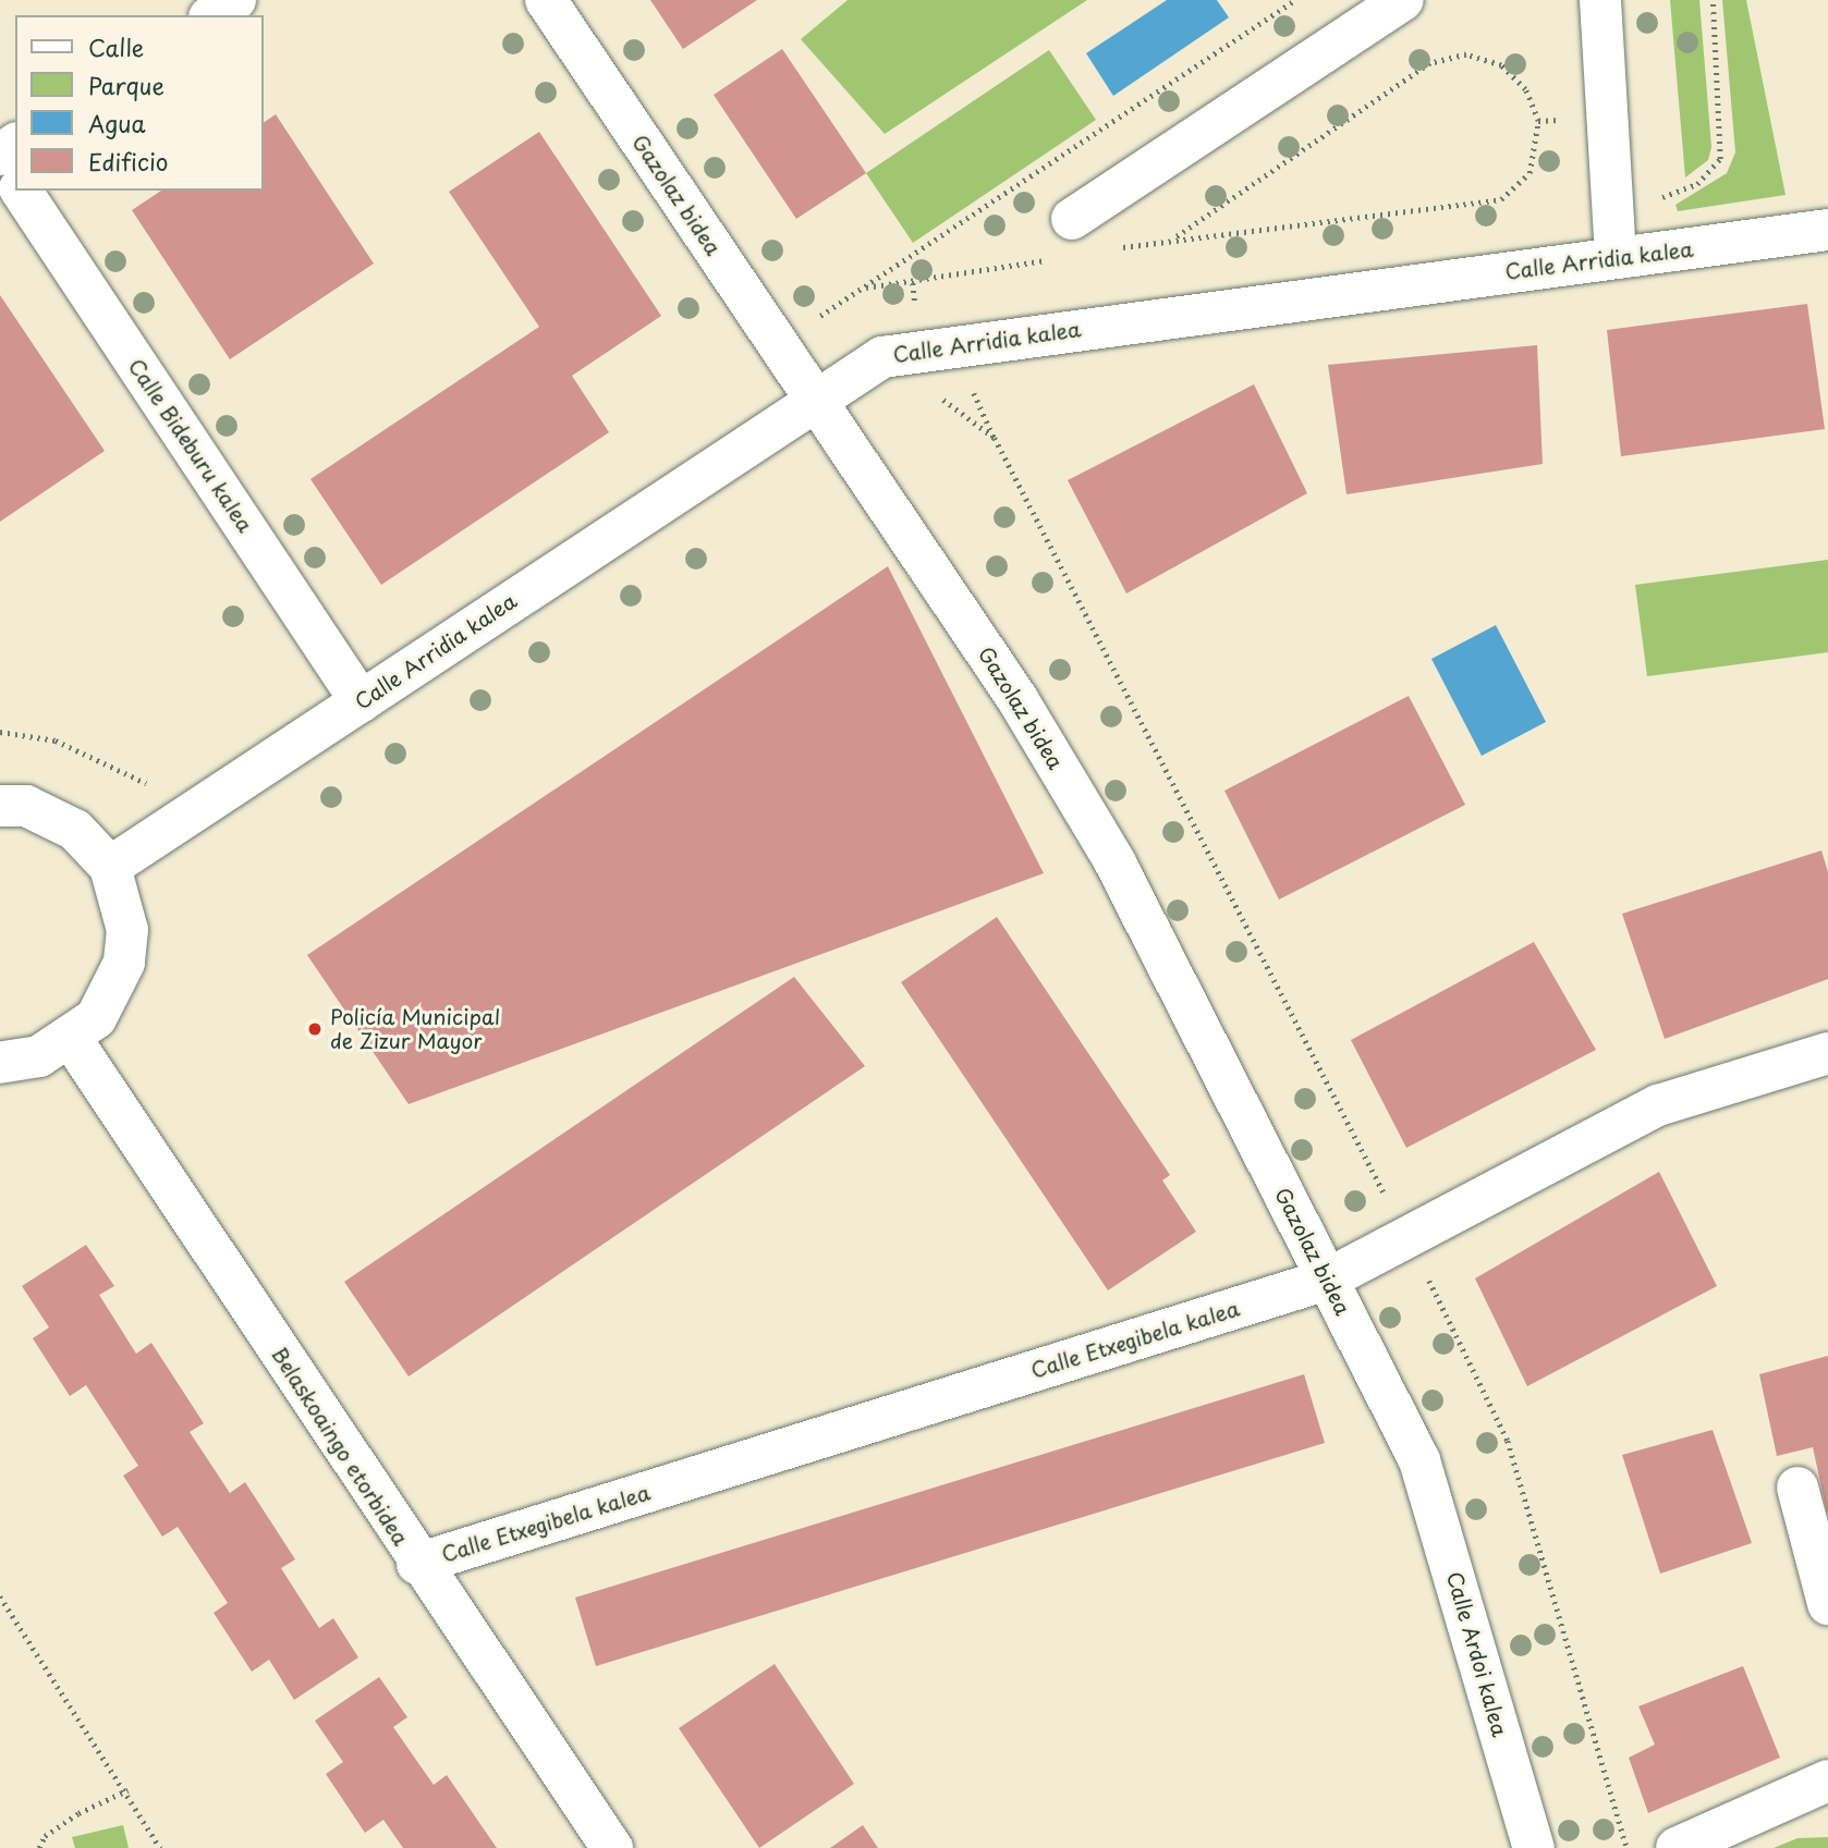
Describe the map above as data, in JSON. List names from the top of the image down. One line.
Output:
{"streets":{"street":["Gazolaz bidea","Calle Arridia kalea","Calle Bideburu kalea","Calle Etxegibela kalea","Belaskoaingo etorbidea","Calle Ardoi kalea"]},"crossings":[["Gazolaz bidea","Calle Arridia kalea"],["Gazolaz bidea","Calle Etxegibela kalea"],["Gazolaz bidea","Calle Ardoi kalea"],["Calle Arridia kalea","Calle Bideburu kalea"],["Calle Etxegibela kalea","Belaskoaingo etorbidea"]],"places":["Policía Municipal de Zizur Mayor"],"legend":["Calle","Parque","Agua","Edificio"]}
